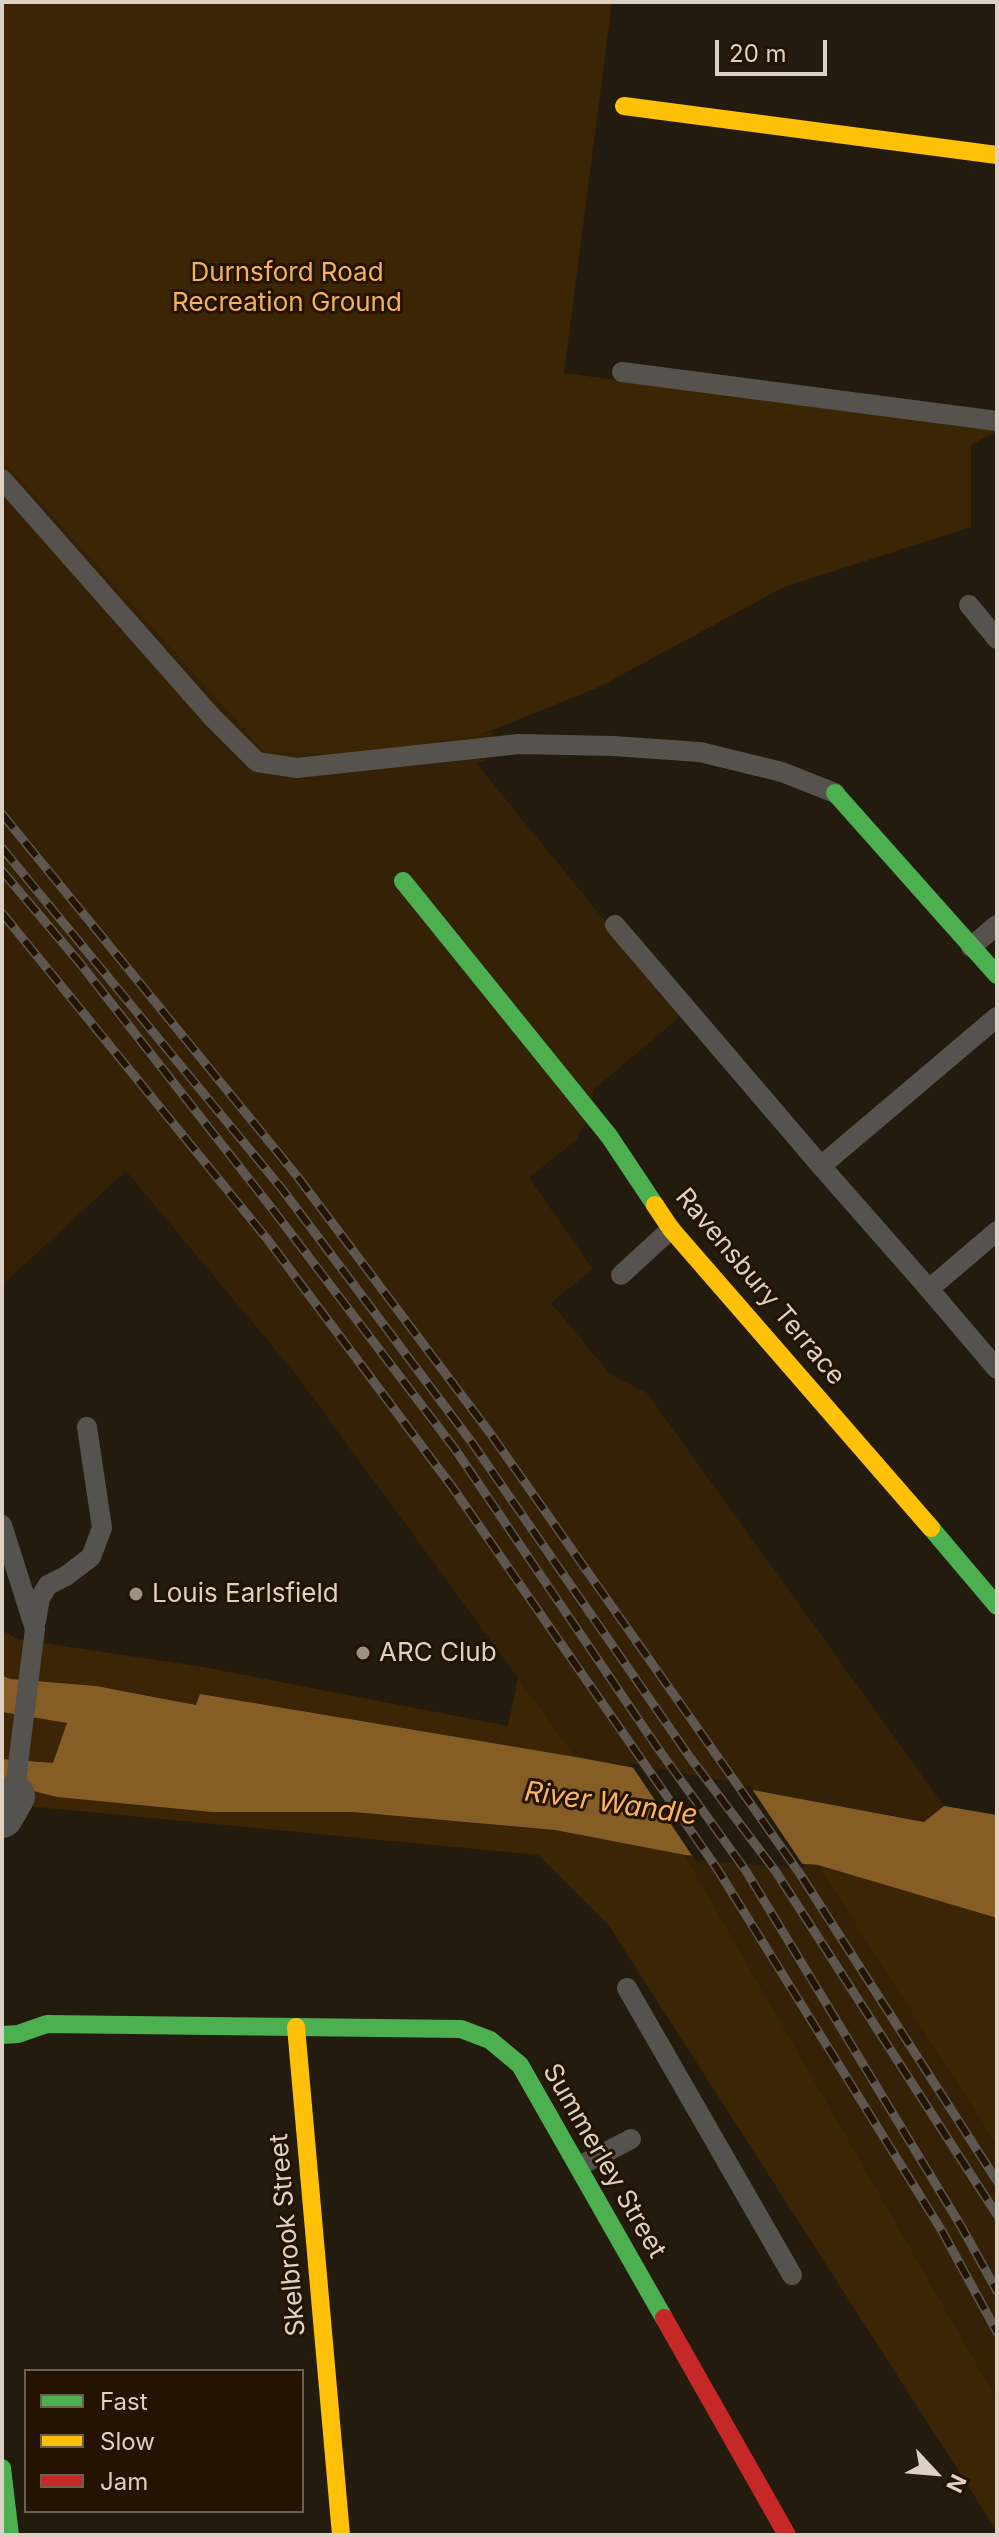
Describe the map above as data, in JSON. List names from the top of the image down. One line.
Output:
{"streets":{"street":["Ravensbury Terrace","Summerley Street","Skelbrook Street"]},"crossings":[["Summerley Street","Skelbrook Street"]],"water":["River Wandle"],"parks":["Durnsford Road Recreation Ground"],"places":["Louis Earlsfield","ARC Club"],"legend":["Fast","Slow","Jam"],"scale_bar":"20 m","north":"bottom right"}
